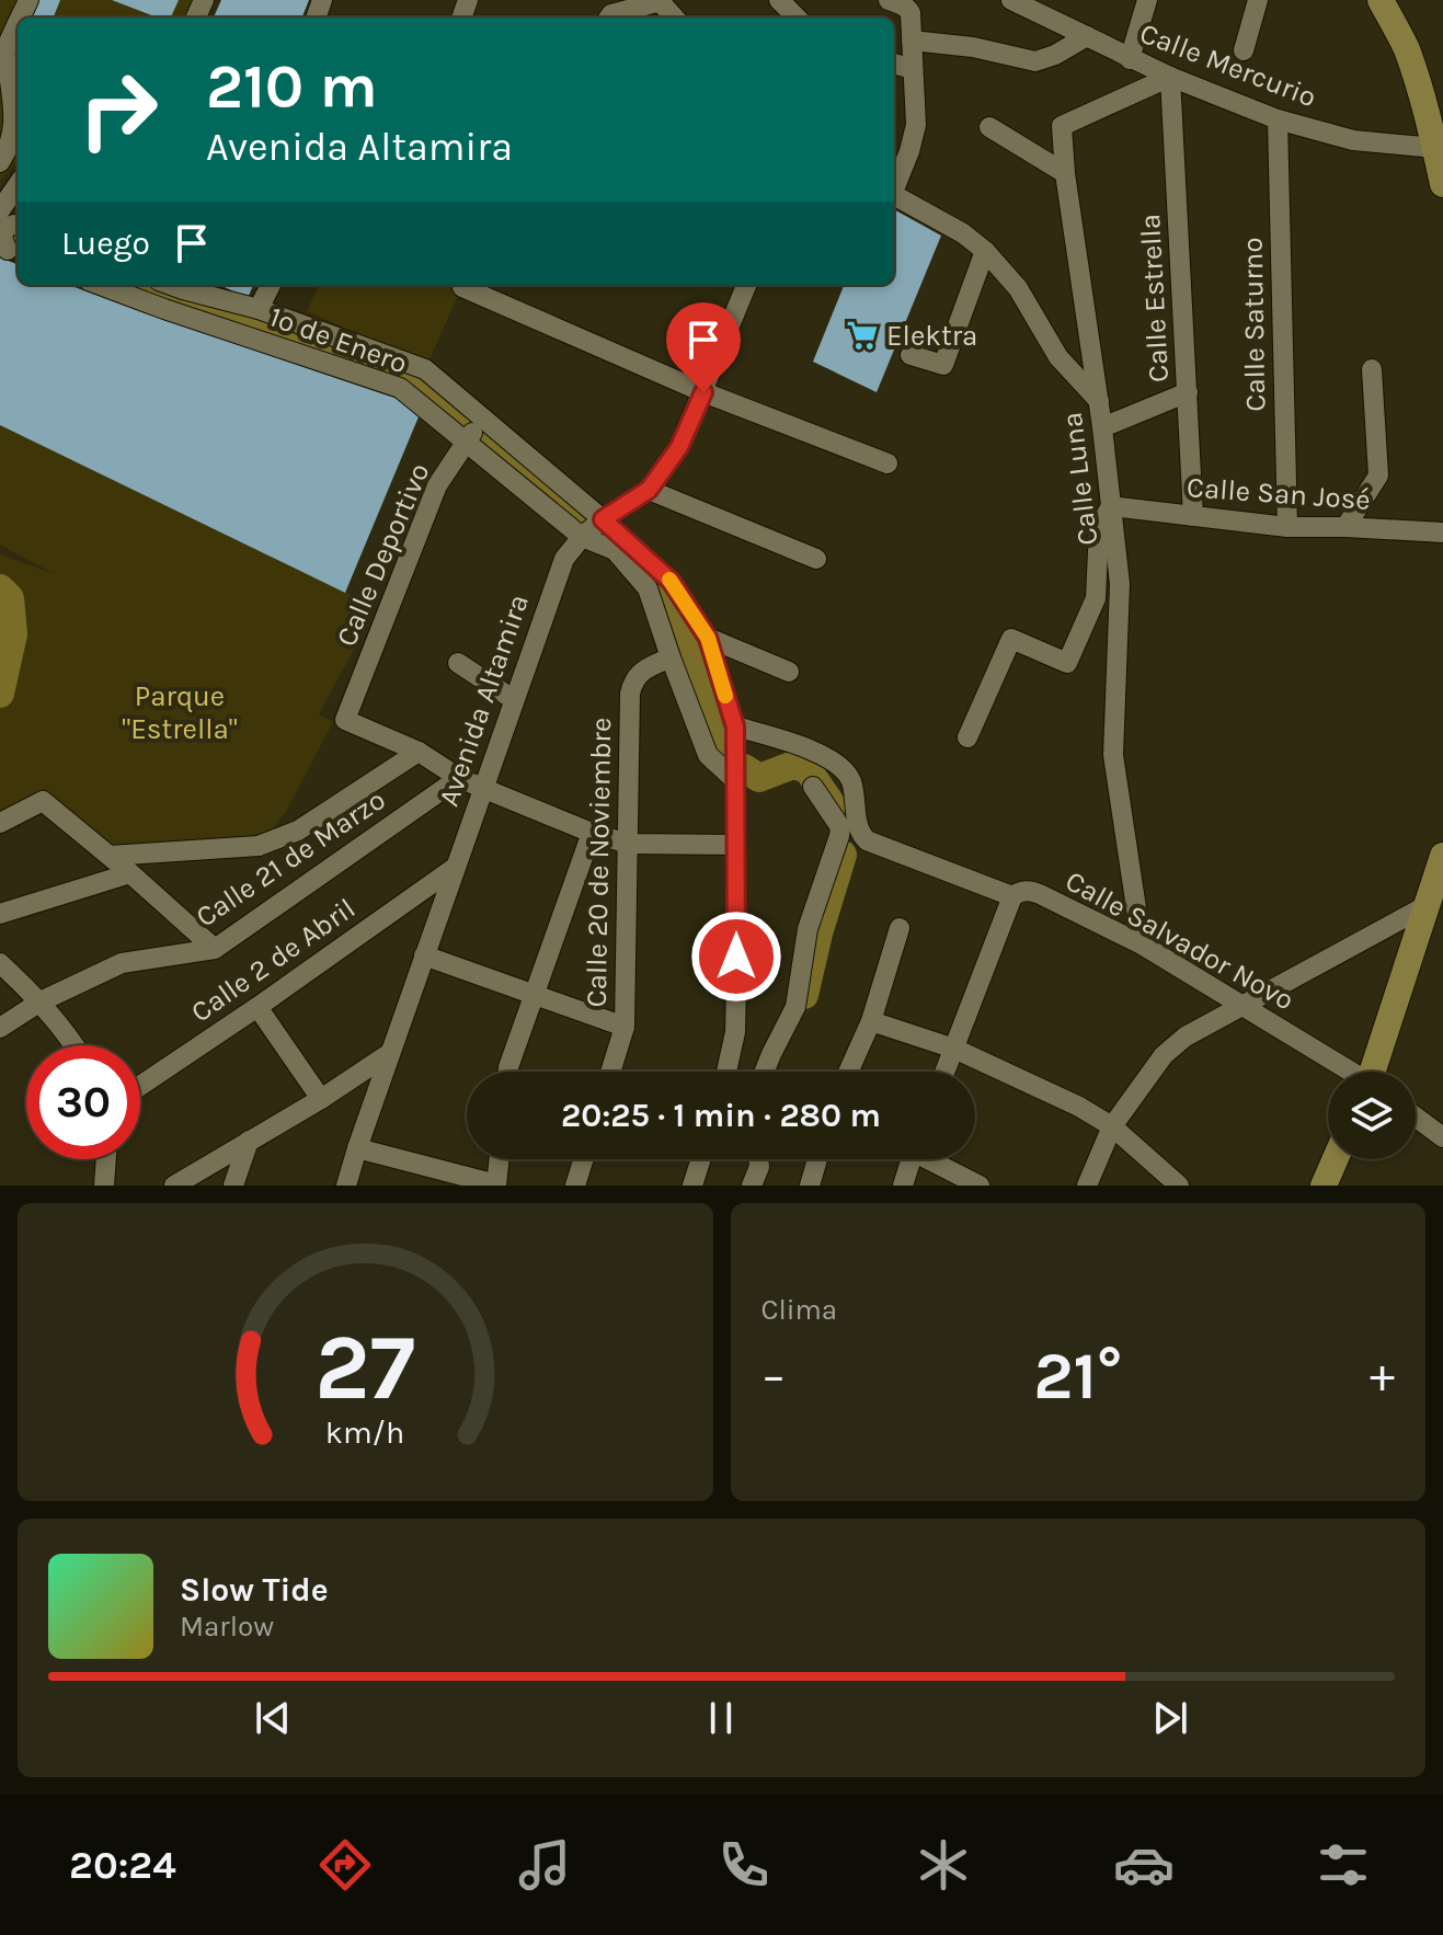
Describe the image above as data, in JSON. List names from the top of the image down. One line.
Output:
{"streets":{"street":["Calle Mercurio","Calle Estrella","Calle Saturno","1o de Enero","Calle Luna","Calle San José","Calle Deportivo","Avenida Altamira","Calle 21 de Marzo","Calle 20 de Noviembre","Calle Salvador Novo","Calle 2 de Abril"]},"crossings":[["Calle Mercurio","Calle Estrella"],["Calle Mercurio","Calle Saturno"],["Calle Mercurio","Calle Luna"],["Calle Estrella","Calle Luna"],["Calle Estrella","Calle San José"],["Calle Saturno","Calle San José"],["1o de Enero","Calle Deportivo"],["1o de Enero","Avenida Altamira"],["1o de Enero","Calle 20 de Noviembre"],["Calle Luna","Calle San José"],["Calle Luna","Calle Salvador Novo"],["Avenida Altamira","Calle 2 de Abril"]],"parks":["Parque \"Estrella\""],"places":{"supermarket":["Elektra"]},"page":{"turn":["210 m","Avenida Altamira"],"then":"Luego","limit":"30","trip":"20:25 · 1 min · 280 m","tile":"Clima","heat":["−","21°","+"],"song":["Slow Tide","Marlow"],"tabs":"20:24","gauge":["27","km/h"]}}
